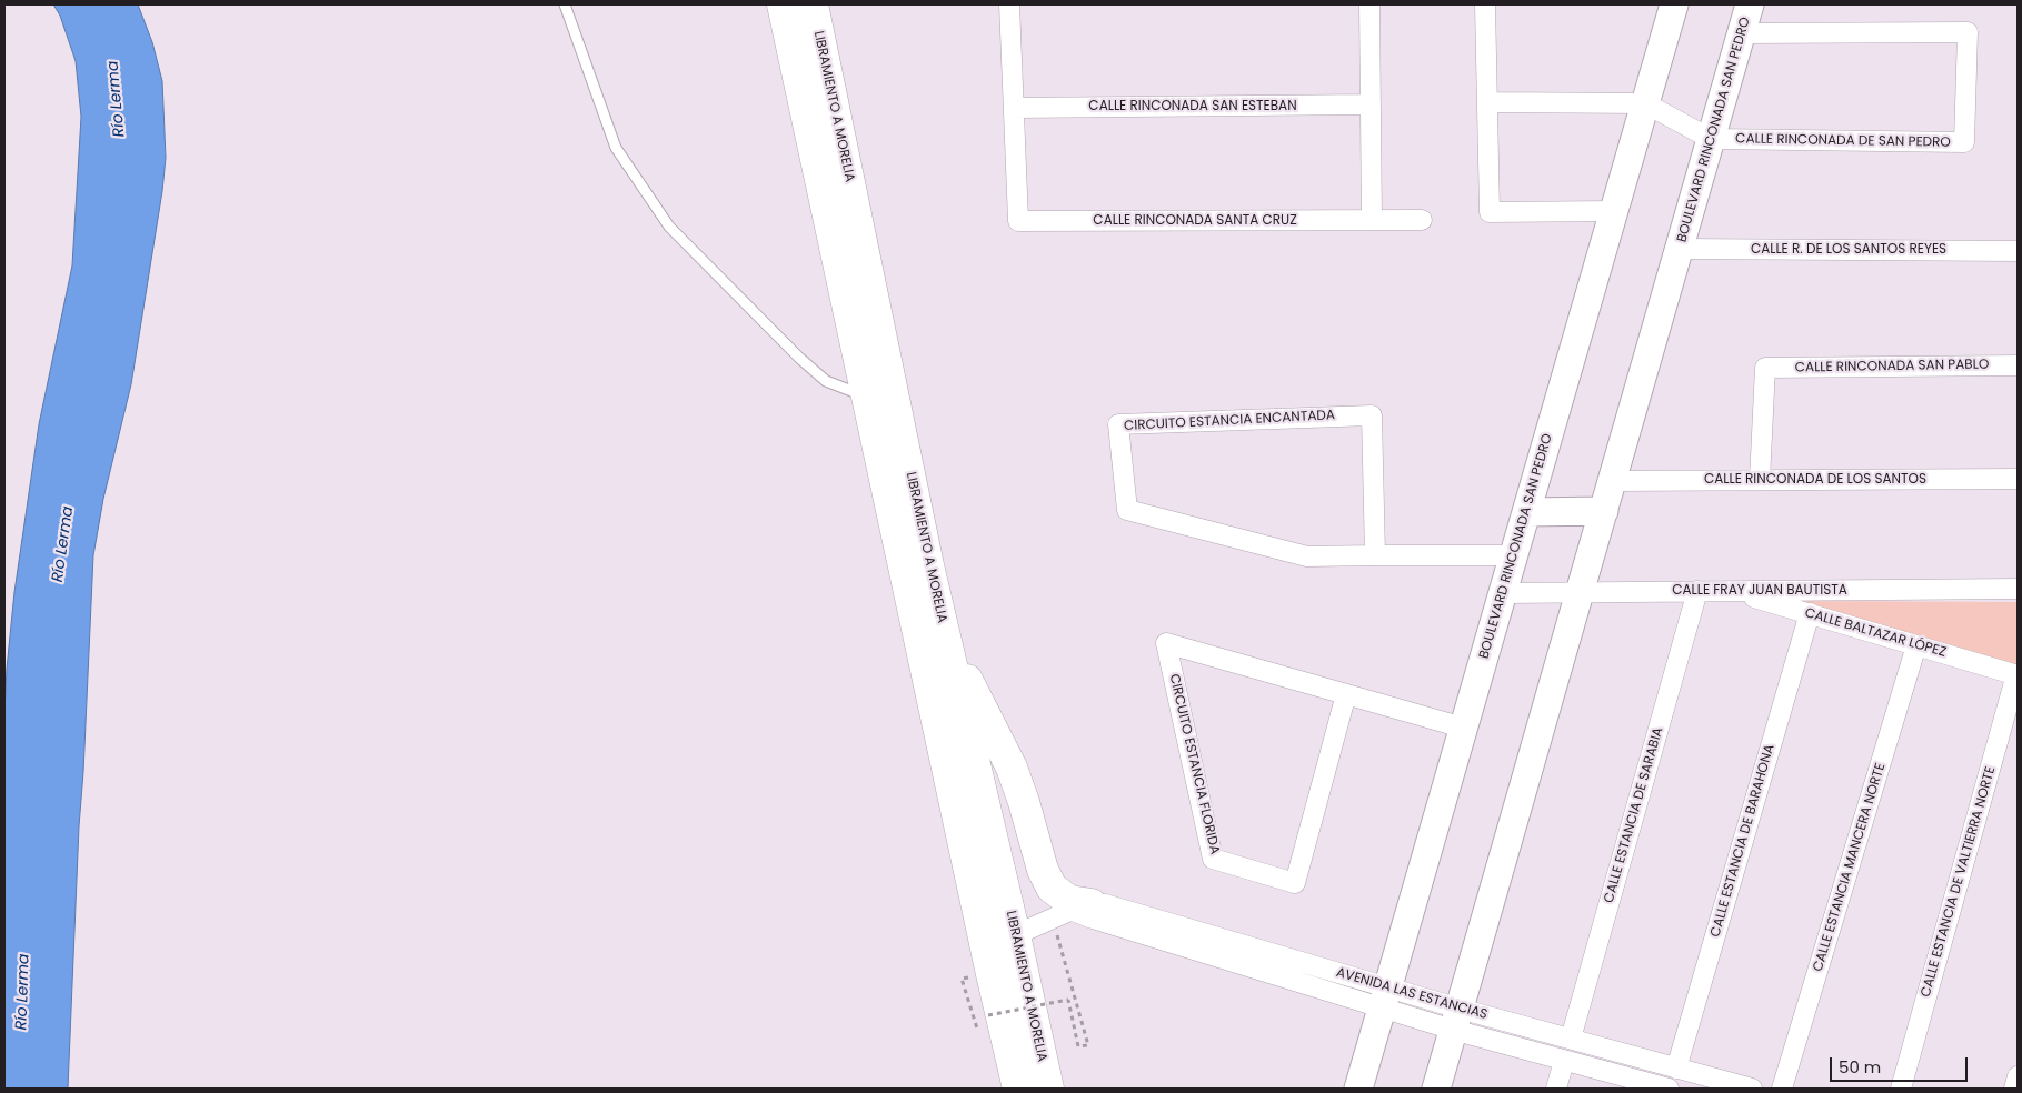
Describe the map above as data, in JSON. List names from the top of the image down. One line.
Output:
{"streets":{"highway":["LIBRAMIENTO A MORELIA"],"street":["CALLE RINCONADA SAN ESTEBAN","BOULEVARD RINCONADA SAN PEDRO","CALLE RINCONADA DE SAN PEDRO","CALLE RINCONADA SANTA CRUZ","CALLE R. DE LOS SANTOS REYES","CALLE RINCONADA SAN PABLO","CIRCUITO ESTANCIA ENCANTADA","CALLE RINCONADA DE LOS SANTOS","CALLE FRAY JUAN BAUTISTA","CALLE BALTAZAR LÓPEZ","CIRCUITO ESTANCIA FLORIDA","CALLE ESTANCIA DE SARABIA","CALLE ESTANCIA DE BARAHONA","CALLE ESTANCIA MANCERA NORTE","CALLE ESTANCIA DE VALTIERRA NORTE","AVENIDA LAS ESTANCIAS"]},"crossings":[["CALLE RINCONADA SAN ESTEBAN","CALLE RINCONADA SANTA CRUZ"],["BOULEVARD RINCONADA SAN PEDRO","CALLE RINCONADA DE SAN PEDRO"],["BOULEVARD RINCONADA SAN PEDRO","CALLE R. DE LOS SANTOS REYES"],["BOULEVARD RINCONADA SAN PEDRO","CIRCUITO ESTANCIA ENCANTADA"],["BOULEVARD RINCONADA SAN PEDRO","CALLE RINCONADA DE LOS SANTOS"],["BOULEVARD RINCONADA SAN PEDRO","CALLE FRAY JUAN BAUTISTA"],["BOULEVARD RINCONADA SAN PEDRO","CIRCUITO ESTANCIA FLORIDA"],["BOULEVARD RINCONADA SAN PEDRO","AVENIDA LAS ESTANCIAS"],["CALLE RINCONADA SAN PABLO","CALLE RINCONADA DE LOS SANTOS"],["CALLE FRAY JUAN BAUTISTA","CALLE BALTAZAR LÓPEZ"],["CALLE FRAY JUAN BAUTISTA","CALLE ESTANCIA DE SARABIA"],["CALLE BALTAZAR LÓPEZ","CALLE ESTANCIA DE BARAHONA"],["CALLE BALTAZAR LÓPEZ","CALLE ESTANCIA MANCERA NORTE"],["CALLE BALTAZAR LÓPEZ","CALLE ESTANCIA DE VALTIERRA NORTE"],["CALLE ESTANCIA DE SARABIA","AVENIDA LAS ESTANCIAS"],["CALLE ESTANCIA DE BARAHONA","AVENIDA LAS ESTANCIAS"]],"water":["Río Lerma"],"scale_bar":"50 m"}
